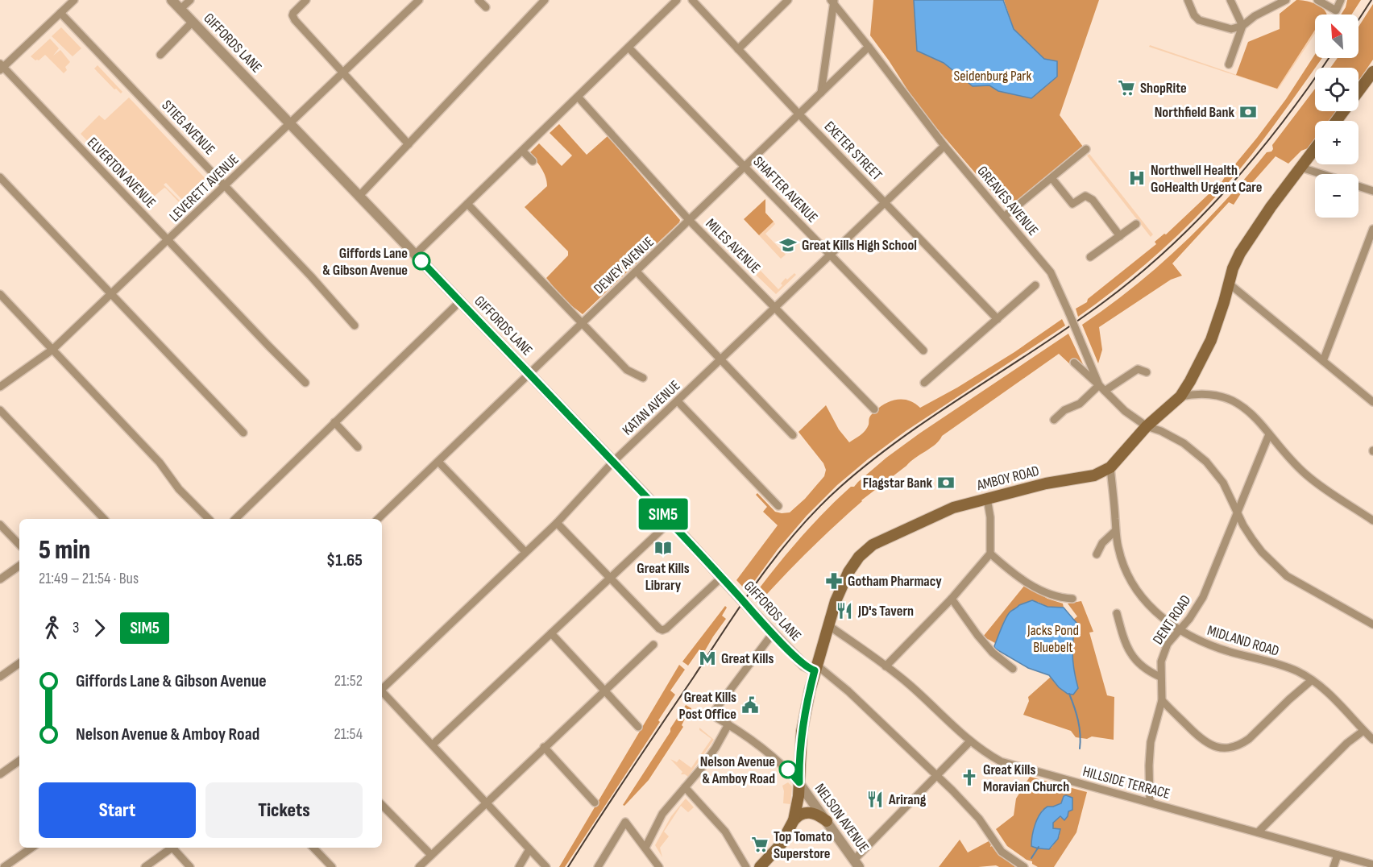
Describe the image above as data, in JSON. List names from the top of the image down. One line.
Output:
{"streets":{"main road":["AMBOY ROAD"],"street":["GIFFORDS LANE","STIEG AVENUE","EXETER STREET","ELVERTON AVENUE","LEVERETT AVENUE","SHAFTER AVENUE","GREAVES AVENUE","MILES AVENUE","DEWEY AVENUE","KATAN AVENUE","DENT ROAD","MIDLAND ROAD","HILLSIDE TERRACE","NELSON AVENUE"]},"crossings":[["GIFFORDS LANE","LEVERETT AVENUE"],["GIFFORDS LANE","DEWEY AVENUE"],["GIFFORDS LANE","KATAN AVENUE"],["GIFFORDS LANE","AMBOY ROAD"],["GIFFORDS LANE","NELSON AVENUE"],["STIEG AVENUE","LEVERETT AVENUE"],["EXETER STREET","DEWEY AVENUE"],["EXETER STREET","KATAN AVENUE"],["ELVERTON AVENUE","LEVERETT AVENUE"],["SHAFTER AVENUE","DEWEY AVENUE"],["SHAFTER AVENUE","KATAN AVENUE"],["GREAVES AVENUE","DEWEY AVENUE"],["GREAVES AVENUE","KATAN AVENUE"],["GREAVES AVENUE","AMBOY ROAD"],["GREAVES AVENUE","DENT ROAD"],["MILES AVENUE","DEWEY AVENUE"],["MILES AVENUE","KATAN AVENUE"],["AMBOY ROAD","MIDLAND ROAD"],["AMBOY ROAD","HILLSIDE TERRACE"],["AMBOY ROAD","NELSON AVENUE"],["DENT ROAD","MIDLAND ROAD"],["DENT ROAD","HILLSIDE TERRACE"]],"parks":["Seidenburg Park","Jacks Pond Bluebelt"],"places":{"supermarket":["ShopRite","Top Tomato Superstore"],"bank":["Northfield Bank","Flagstar Bank"],"hospital":["Northwell Health GoHealth Urgent Care"],"school or university":["Great Kills High School"],"other":["Giffords Lane & Gibson Avenue","Nelson Avenue & Amboy Road"],"library":["Great Kills Library"],"pharmacy":["Gotham Pharmacy"],"restaurant":["JD's Tavern","Arirang"],"metro station":["Great Kills"],"public building":["Great Kills Post Office"],"church":["Great Kills Moravian Church"]},"lines":["bus line SIM5"],"north":"top left","page":{"on_map":"SIM5","map_buttons":["+","−"],"heading":["5 min","21:49 – 21:54 · Bus","$1.65"],"legs":["3","SIM5"],"list":[{"name":"Giffords Lane & Gibson Avenue","value":"21:52"},{"name":"Nelson Avenue & Amboy Road","value":"21:54"}],"buttons":["Start","Tickets"]}}
